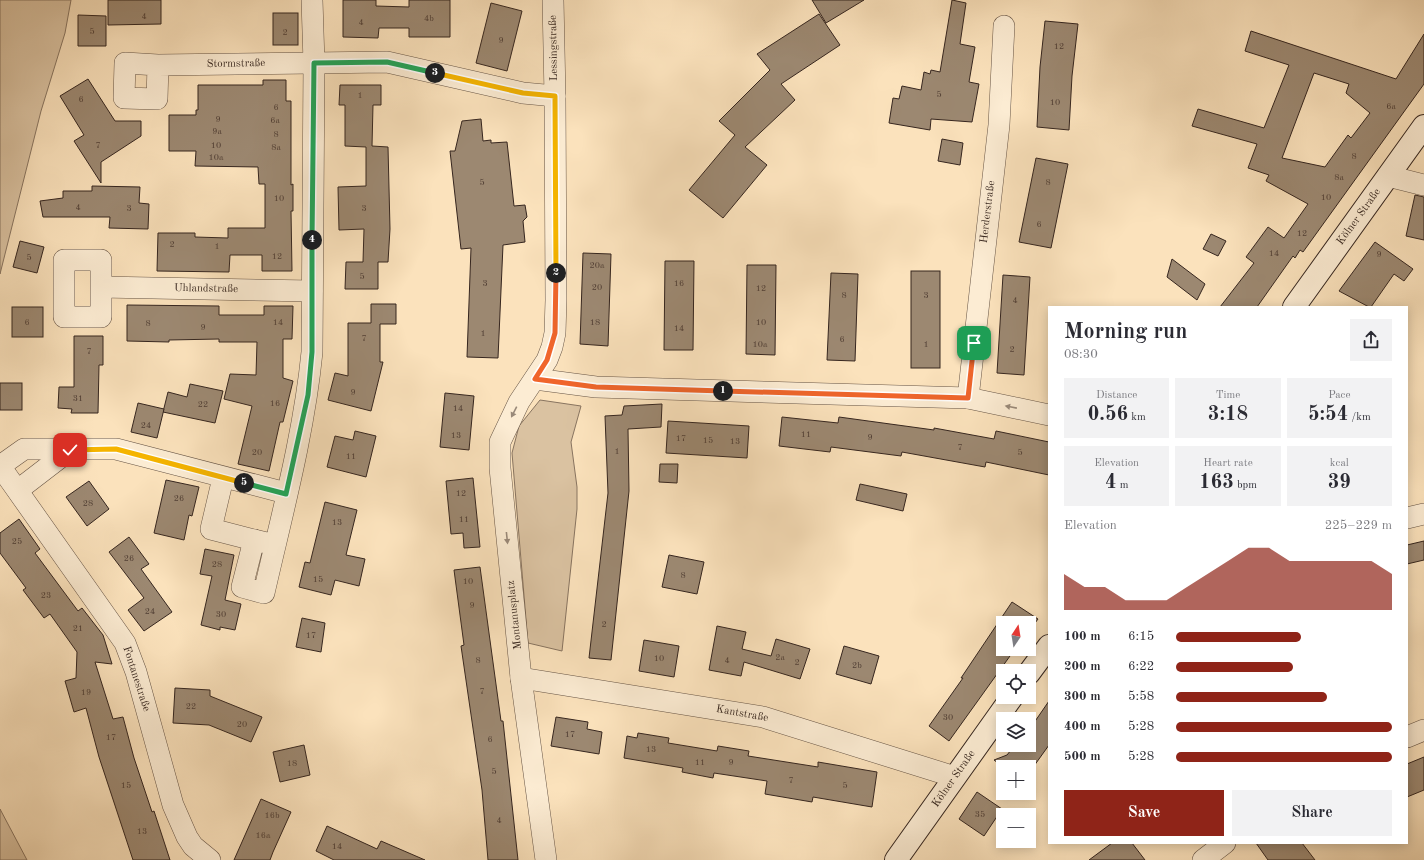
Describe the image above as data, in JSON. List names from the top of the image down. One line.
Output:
{"streets":{"main road":["Kölner Straße"],"street":["Lessingstraße","Stormstraße","Herderstraße","Uhlandstraße","Montanusplatz","Fontanestraße","Kantstraße"]},"crossings":[["Lessingstraße","Stormstraße"],["Lessingstraße","Montanusplatz"],["Kölner Straße","Kantstraße"],["Montanusplatz","Kantstraße"]],"one_way":["Montanusplatz"],"house_numbers":["4","4b","4","5","2","9","12","5","1","6","10","6a","6","9","6a","9a","8","7","10","8a","8","10a","8a","5","8","10","10","4","3","3","6","12","2","1","14","9","12","5","20a","5","3","16","20","12","8","3","4","6","14","18","10","8","9","14","1","7","6","10a","1","2","7","9","31","16","22","14","24","11","13","9","17","15","13","7","1","20","5","11","12","26","28","11","13","25","26","28","8","15","10","23","9","24","30","2","21","17","2a","10","8","4","2","2b","7","19","22","30","20","17","17","6","13","11","9","18","5","7","15","5","35","16b","4","13","16a","14"],"north":"top","page":{"pins":["3","4","2","1","5"],"heading":["Morning run","08:30"],"stats":[["Distance","0.56 km"],["Time","3:18"],["Pace","5:54 /km"],["Elevation","4 m"],["Heart rate","163 bpm"],["kcal","39"]],"chart":["Elevation","225–229 m"],"map_buttons":["+","−"],"list":[{"name":"100 m","note":"6:15"},{"name":"200 m","note":"6:22"},{"name":"300 m","note":"5:58"},{"name":"400 m","note":"5:28"},{"name":"500 m","note":"5:28"}],"buttons":["Save","Share"]}}
